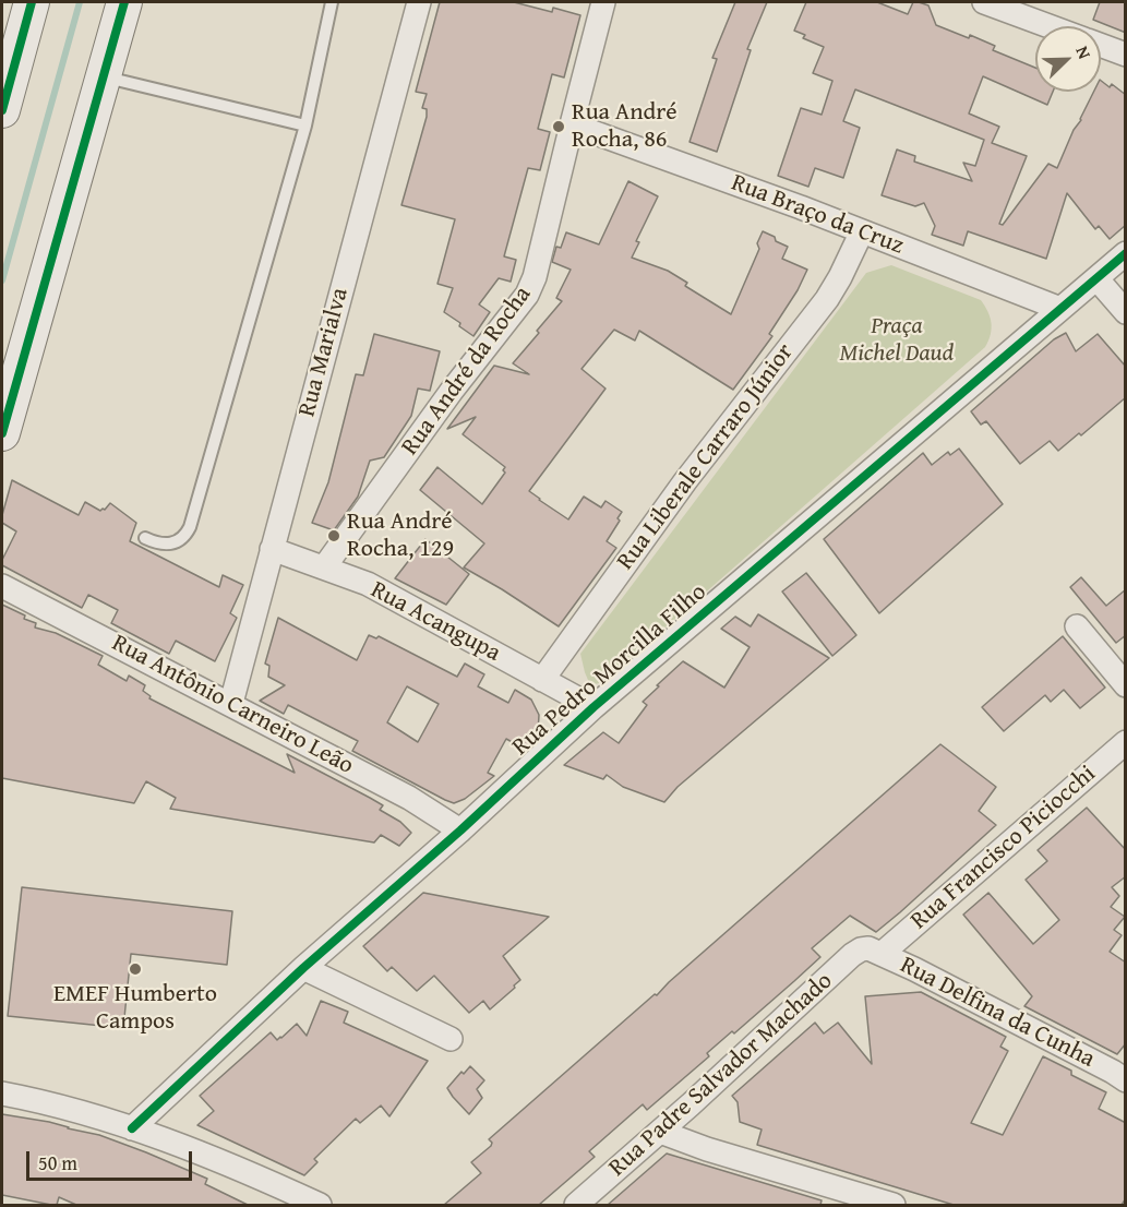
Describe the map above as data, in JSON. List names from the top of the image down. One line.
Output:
{"streets":{"street":["Rua Braço da Cruz","Rua Marialva","Rua André da Rocha","Rua Liberale Carraro Júnior","Rua Acangupa","Rua Pedro Morcilla Filho","Rua Antônio Carneiro Leão","Rua Francisco Piciocchi","Rua Delfina da Cunha","Rua Padre Salvador Machado"]},"crossings":[["Rua Braço da Cruz","Rua André da Rocha"],["Rua Braço da Cruz","Rua Liberale Carraro Júnior"],["Rua Braço da Cruz","Rua Pedro Morcilla Filho"],["Rua Marialva","Rua Acangupa"],["Rua Marialva","Rua Antônio Carneiro Leão"],["Rua André da Rocha","Rua Acangupa"],["Rua Liberale Carraro Júnior","Rua Acangupa"],["Rua Acangupa","Rua Pedro Morcilla Filho"],["Rua Pedro Morcilla Filho","Rua Antônio Carneiro Leão"],["Rua Francisco Piciocchi","Rua Delfina da Cunha"],["Rua Francisco Piciocchi","Rua Padre Salvador Machado"],["Rua Delfina da Cunha","Rua Padre Salvador Machado"]],"parks":["Praça Michel Daud"],"places":["Rua André Rocha, 86","Rua André Rocha, 129","EMEF Humberto Campos"],"scale_bar":"50 m","north":"top right"}
